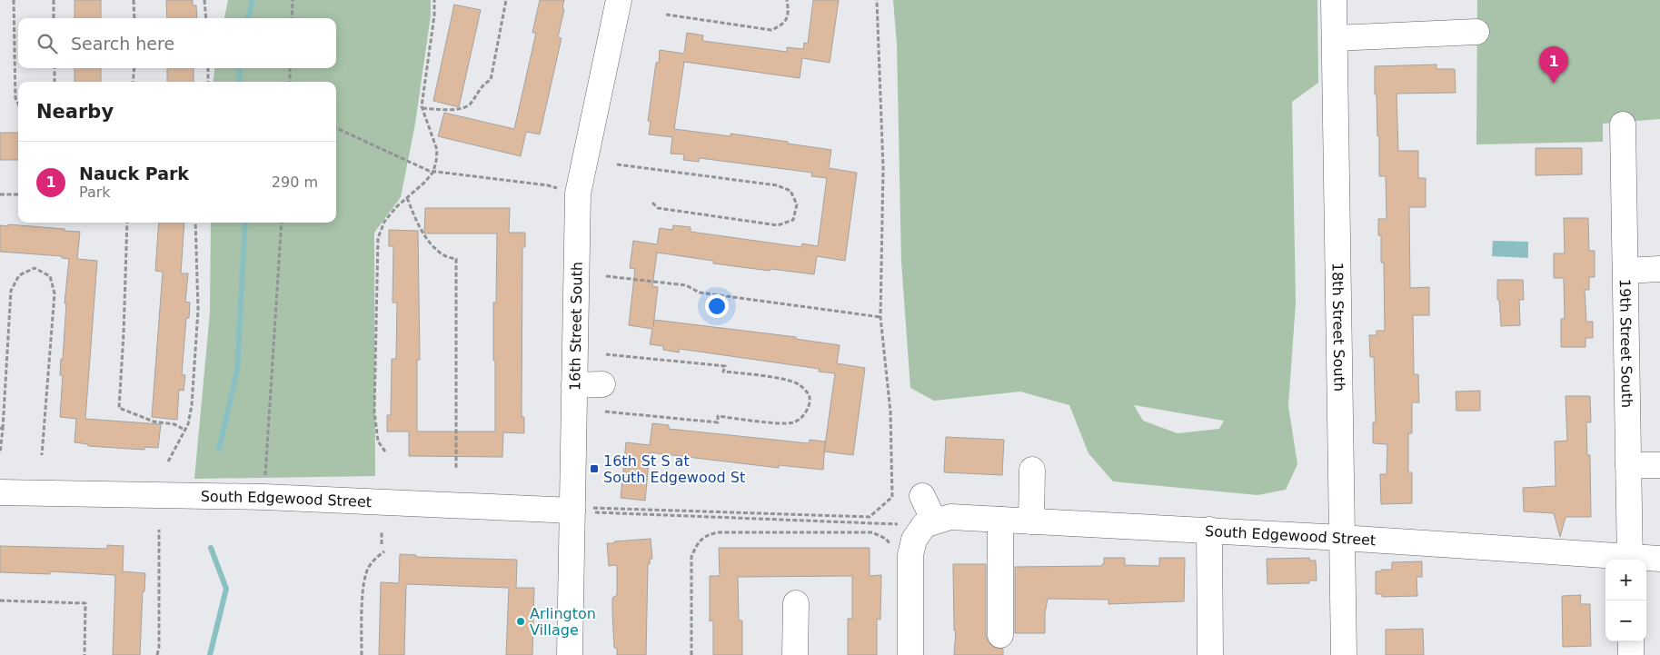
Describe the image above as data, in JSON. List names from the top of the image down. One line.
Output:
{"streets":{"street":["16th Street South","18th Street South","19th Street South","South Edgewood Street"]},"crossings":[["16th Street South","South Edgewood Street"],["18th Street South","South Edgewood Street"],["19th Street South","South Edgewood Street"]],"places":{"transit":["16th St S at South Edgewood St"],"other":["Arlington Village"]},"page":{"search":"Search here","pins":"1","heading":"Nearby","list":[{"mark":"1","name":"Nauck Park","note":"Park","value":"290 m"}],"map_buttons":["+","−"]}}
